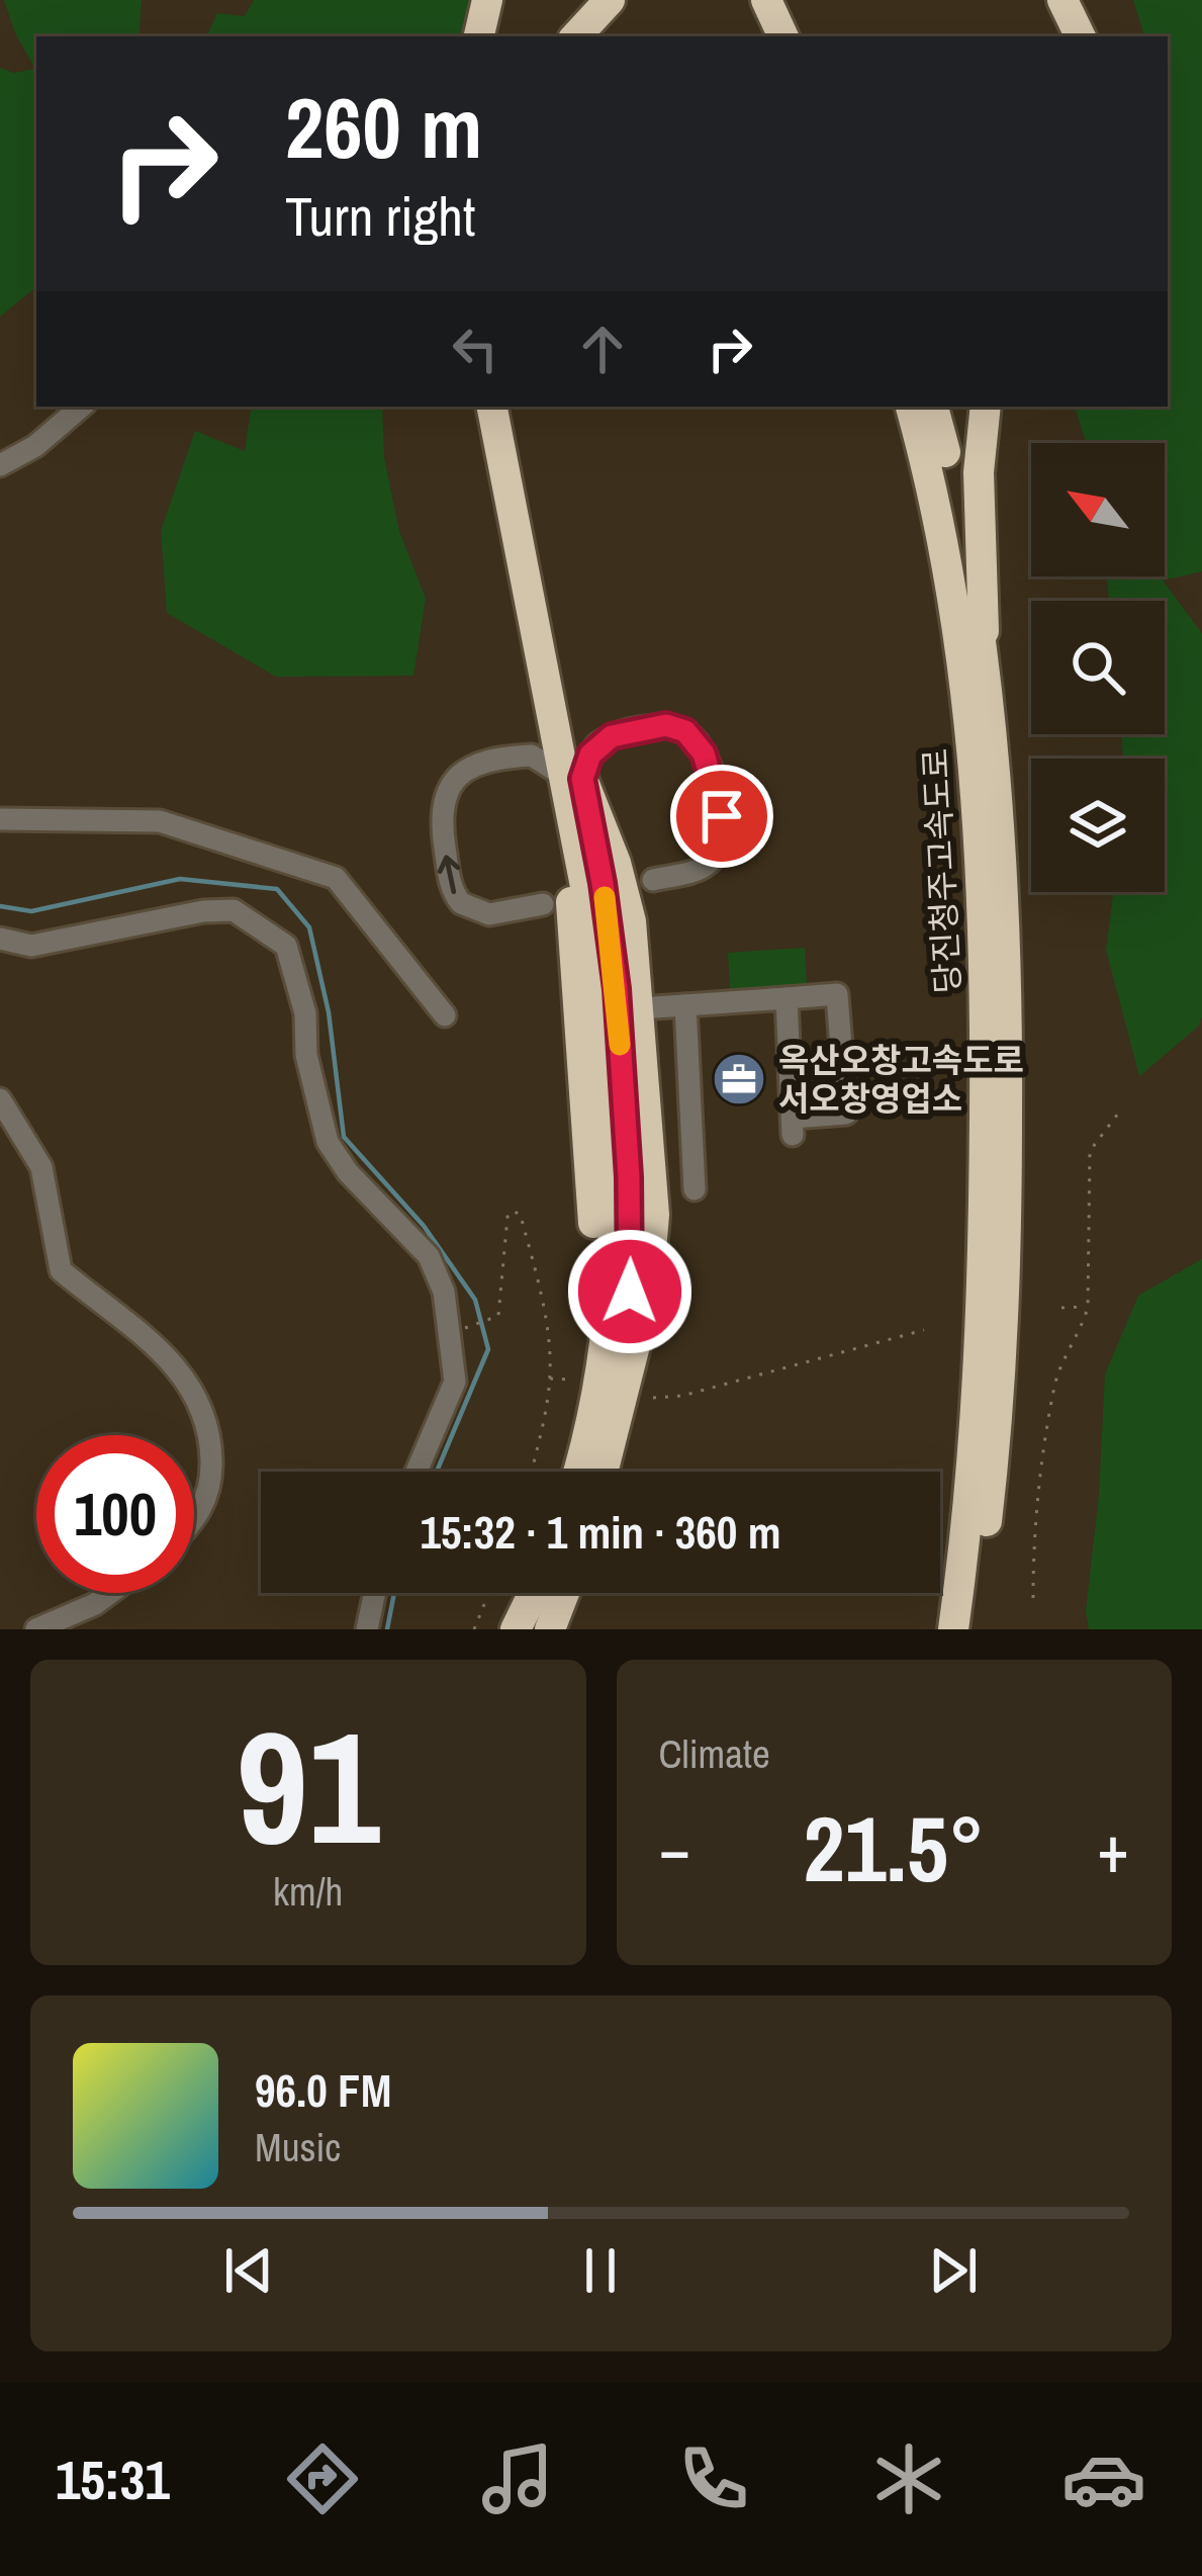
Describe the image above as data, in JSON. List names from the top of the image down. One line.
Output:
{"streets":{"highway":["당진청주고속도로"]},"places":{"office":["옥산오창고속도로 서오창영업소"]},"north":"top left","page":{"turn":["260 m","Turn right"],"limit":"100","trip":"15:32 · 1 min · 360 m","tile":[["91","km/h"],"Climate"],"heat":["−","21.5°","+"],"song":["96.0 FM","Music"],"tabs":"15:31"}}
